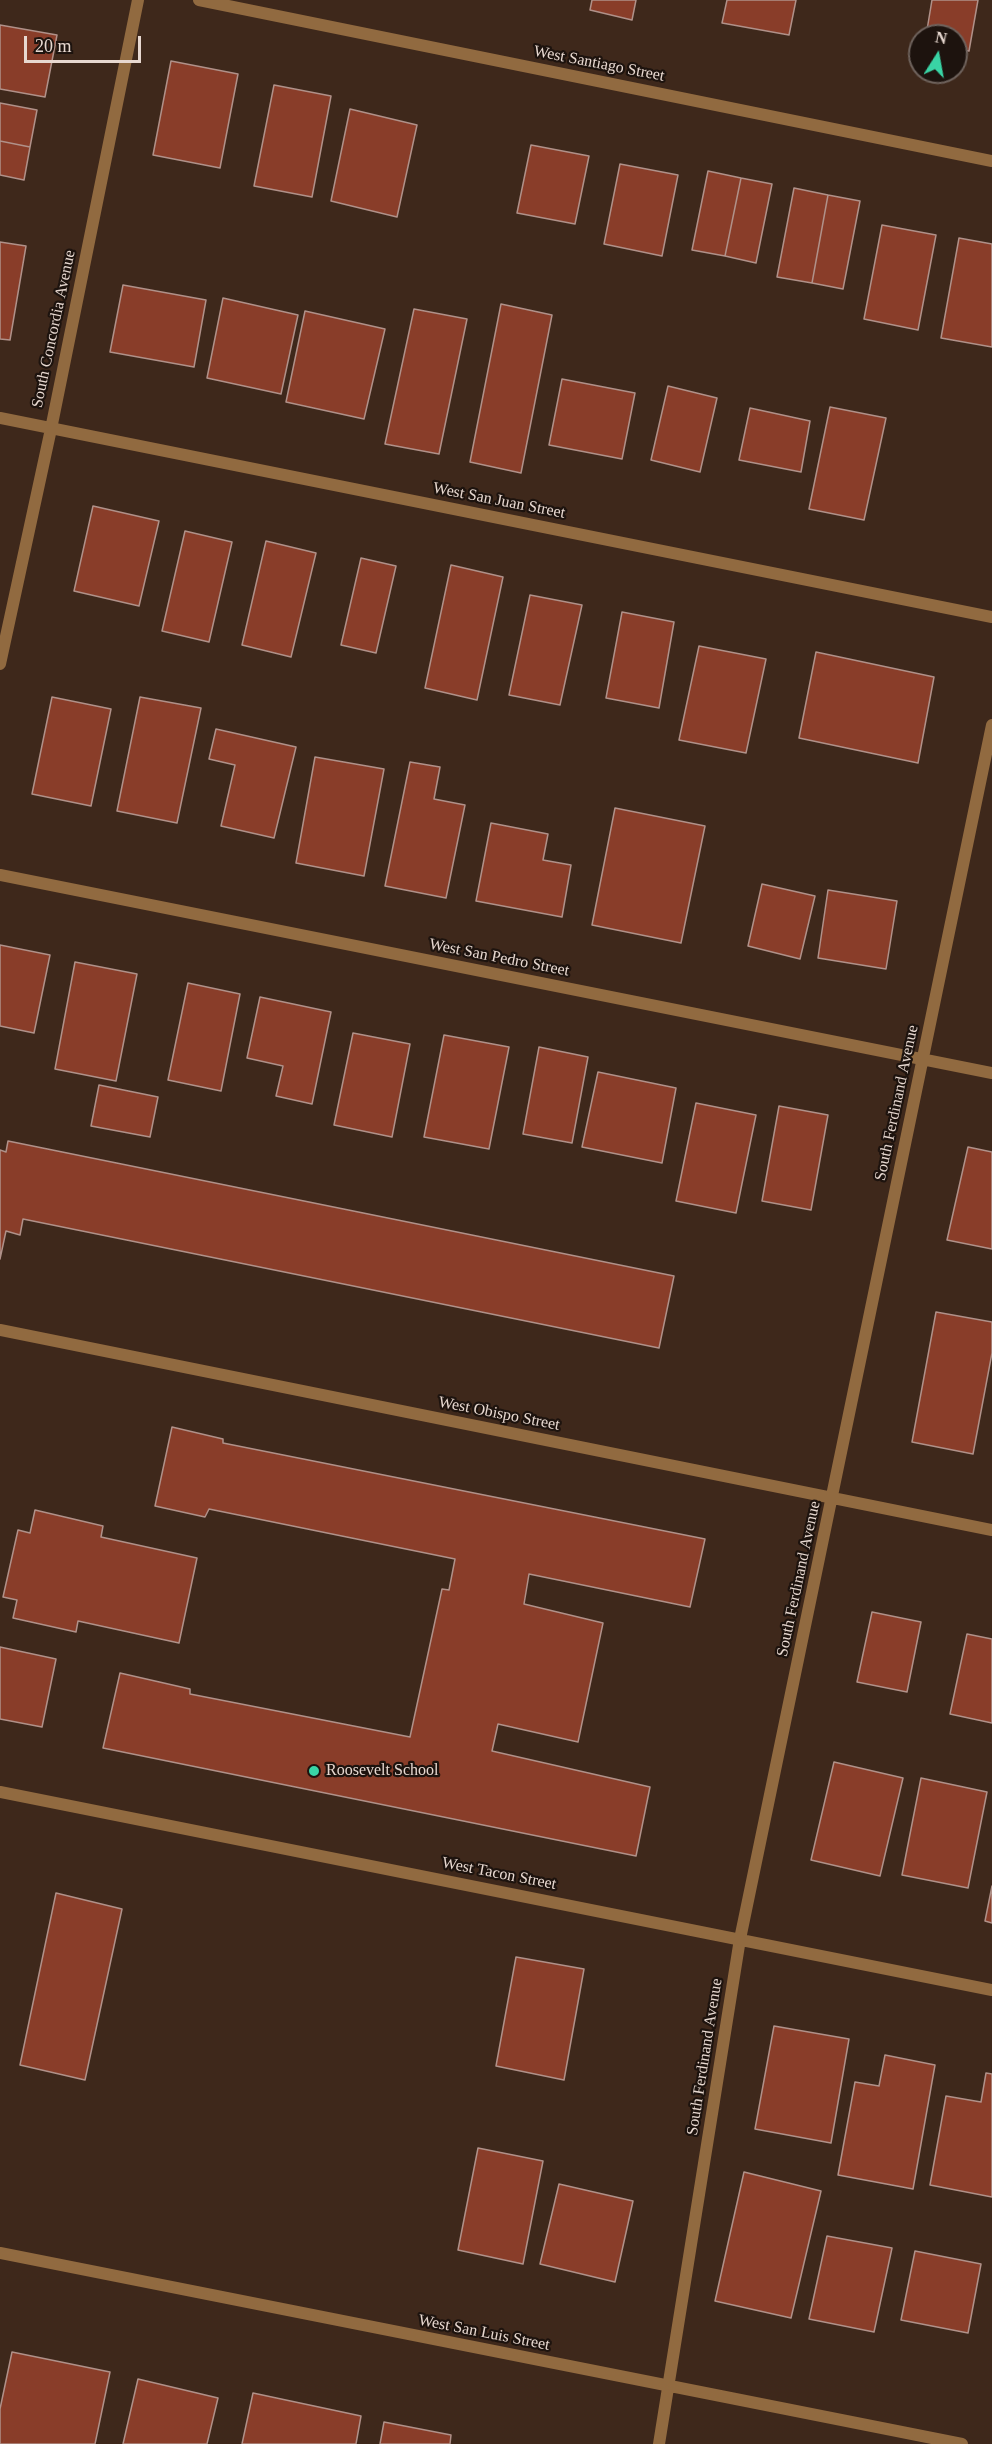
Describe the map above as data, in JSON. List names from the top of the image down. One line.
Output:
{"streets":{"street":["West Santiago Street","South Concordia Avenue","West San Juan Street","West San Pedro Street","South Ferdinand Avenue","West Obispo Street","West Tacon Street","West San Luis Street"]},"crossings":[["South Concordia Avenue","West San Juan Street"],["West San Pedro Street","South Ferdinand Avenue"],["South Ferdinand Avenue","West Obispo Street"],["South Ferdinand Avenue","West Tacon Street"],["South Ferdinand Avenue","West San Luis Street"]],"places":["Roosevelt School"],"scale_bar":"20 m","north":"top"}
